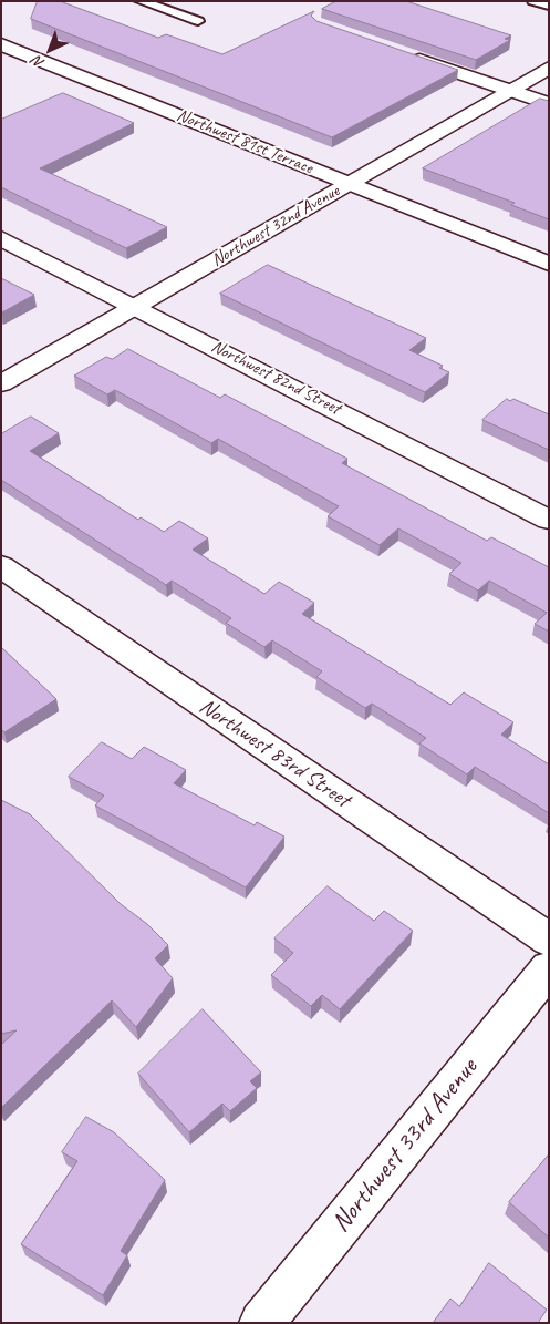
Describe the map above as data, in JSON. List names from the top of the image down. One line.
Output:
{"streets":{"street":["Northwest 81st Terrace","Northwest 32nd Avenue","Northwest 82nd Street","Northwest 83rd Street","Northwest 33rd Avenue"]},"crossings":[["Northwest 81st Terrace","Northwest 32nd Avenue"],["Northwest 32nd Avenue","Northwest 82nd Street"]],"north":"bottom left"}
